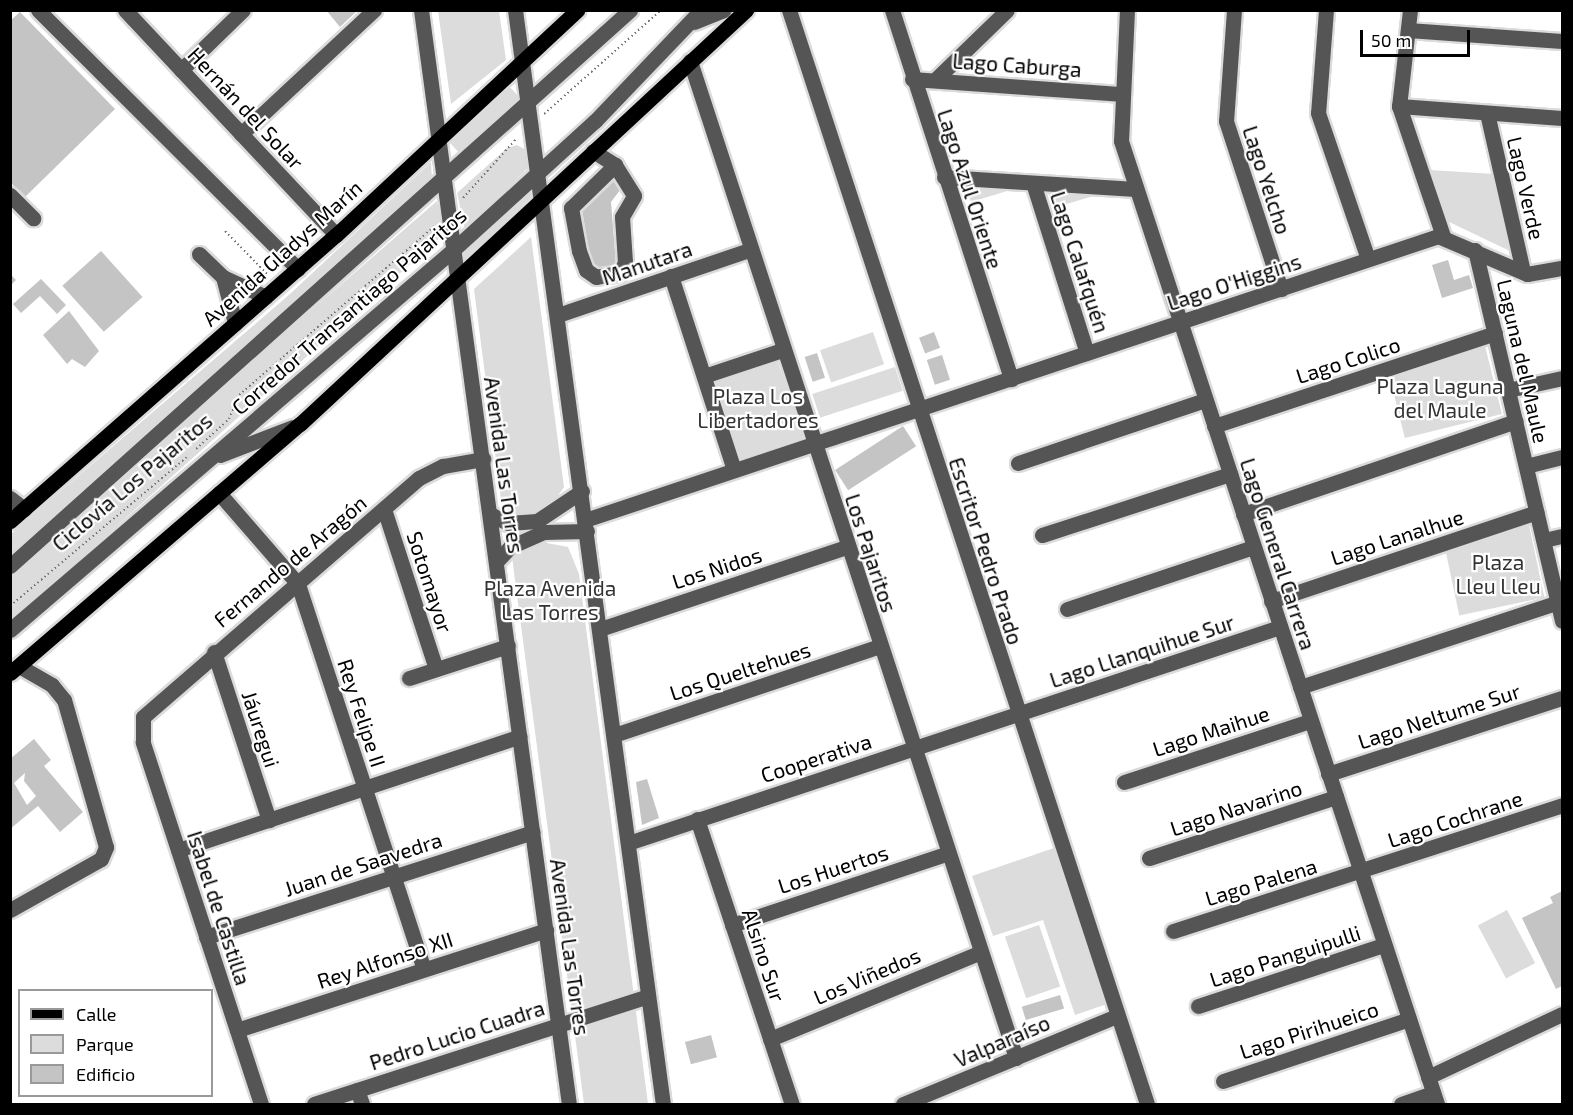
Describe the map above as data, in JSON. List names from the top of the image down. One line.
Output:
{"streets":{"main road":["Avenida Gladys Marín"],"street":["Lago Caburga","Hernán del Solar","Lago Yelcho","Lago Verde","Lago Azul Oriente","Lago Calafquén","Manutara","Lago O'Higgins","Corredor Transantiago Pajaritos","Lago Colico","Laguna del Maule","Avenida Las Torres","Lago Lanalhue","Escritor Pedro Prado","Los Pajaritos","Lago General Carrera","Fernando de Aragón","Los Nidos","Sotomayor","Lago Llanquihue Sur","Los Queltehues","Rey Felipe II","Lago Neltume Sur","Jáuregui","Lago Maihue","Cooperativa","Lago Navarino","Lago Cochrane","Juan de Saavedra","Los Huertos","Lago Palena","Isabel de Castilla","Alsino Sur","Lago Panguipulli","Rey Alfonso XII","Los Viñedos","Lago Pirihueico","Pedro Lucio Cuadra","Valparaíso"],"path":["Ciclovía Los Pajaritos"]},"crossings":[["Lago Caburga","Lago Azul Oriente"],["Lago Caburga","Lago General Carrera"],["Hernán del Solar","Avenida Gladys Marín"],["Lago Yelcho","Lago O'Higgins"],["Lago Azul Oriente","Lago O'Higgins"],["Avenida Gladys Marín","Avenida Las Torres"],["Lago Calafquén","Lago O'Higgins"],["Manutara","Los Pajaritos"],["Lago O'Higgins","Avenida Las Torres"],["Lago O'Higgins","Escritor Pedro Prado"],["Lago O'Higgins","Los Pajaritos"],["Lago O'Higgins","Lago General Carrera"],["Corredor Transantiago Pajaritos","Avenida Las Torres"],["Lago Colico","Laguna del Maule"],["Lago Colico","Lago General Carrera"],["Laguna del Maule","Lago Lanalhue"],["Avenida Las Torres","Ciclovía Los Pajaritos"],["Avenida Las Torres","Fernando de Aragón"],["Avenida Las Torres","Juan de Saavedra"],["Avenida Las Torres","Rey Alfonso XII"],["Avenida Las Torres","Pedro Lucio Cuadra"],["Lago Lanalhue","Lago General Carrera"],["Escritor Pedro Prado","Lago Llanquihue Sur"],["Escritor Pedro Prado","Cooperativa"],["Escritor Pedro Prado","Valparaíso"],["Los Pajaritos","Los Nidos"],["Los Pajaritos","Los Queltehues"],["Los Pajaritos","Cooperativa"],["Los Pajaritos","Los Huertos"],["Los Pajaritos","Los Viñedos"],["Los Pajaritos","Valparaíso"],["Lago General Carrera","Lago Llanquihue Sur"],["Lago General Carrera","Lago Neltume Sur"],["Lago General Carrera","Lago Maihue"],["Lago General Carrera","Lago Navarino"],["Lago General Carrera","Lago Cochrane"],["Lago General Carrera","Lago Palena"],["Lago General Carrera","Lago Panguipulli"],["Lago General Carrera","Lago Pirihueico"],["Fernando de Aragón","Sotomayor"],["Fernando de Aragón","Rey Felipe II"],["Fernando de Aragón","Jáuregui"],["Fernando de Aragón","Isabel de Castilla"],["Lago Llanquihue Sur","Cooperativa"],["Rey Felipe II","Juan de Saavedra"],["Rey Felipe II","Rey Alfonso XII"],["Cooperativa","Alsino Sur"],["Lago Cochrane","Lago Palena"],["Juan de Saavedra","Isabel de Castilla"],["Los Huertos","Alsino Sur"],["Isabel de Castilla","Rey Alfonso XII"],["Alsino Sur","Los Viñedos"]],"parks":["Plaza Laguna del Maule","Plaza Los Libertadores","Plaza Lleu Lleu","Plaza Avenida Las Torres"],"legend":["Calle","Parque","Edificio"],"scale_bar":"50 m"}
